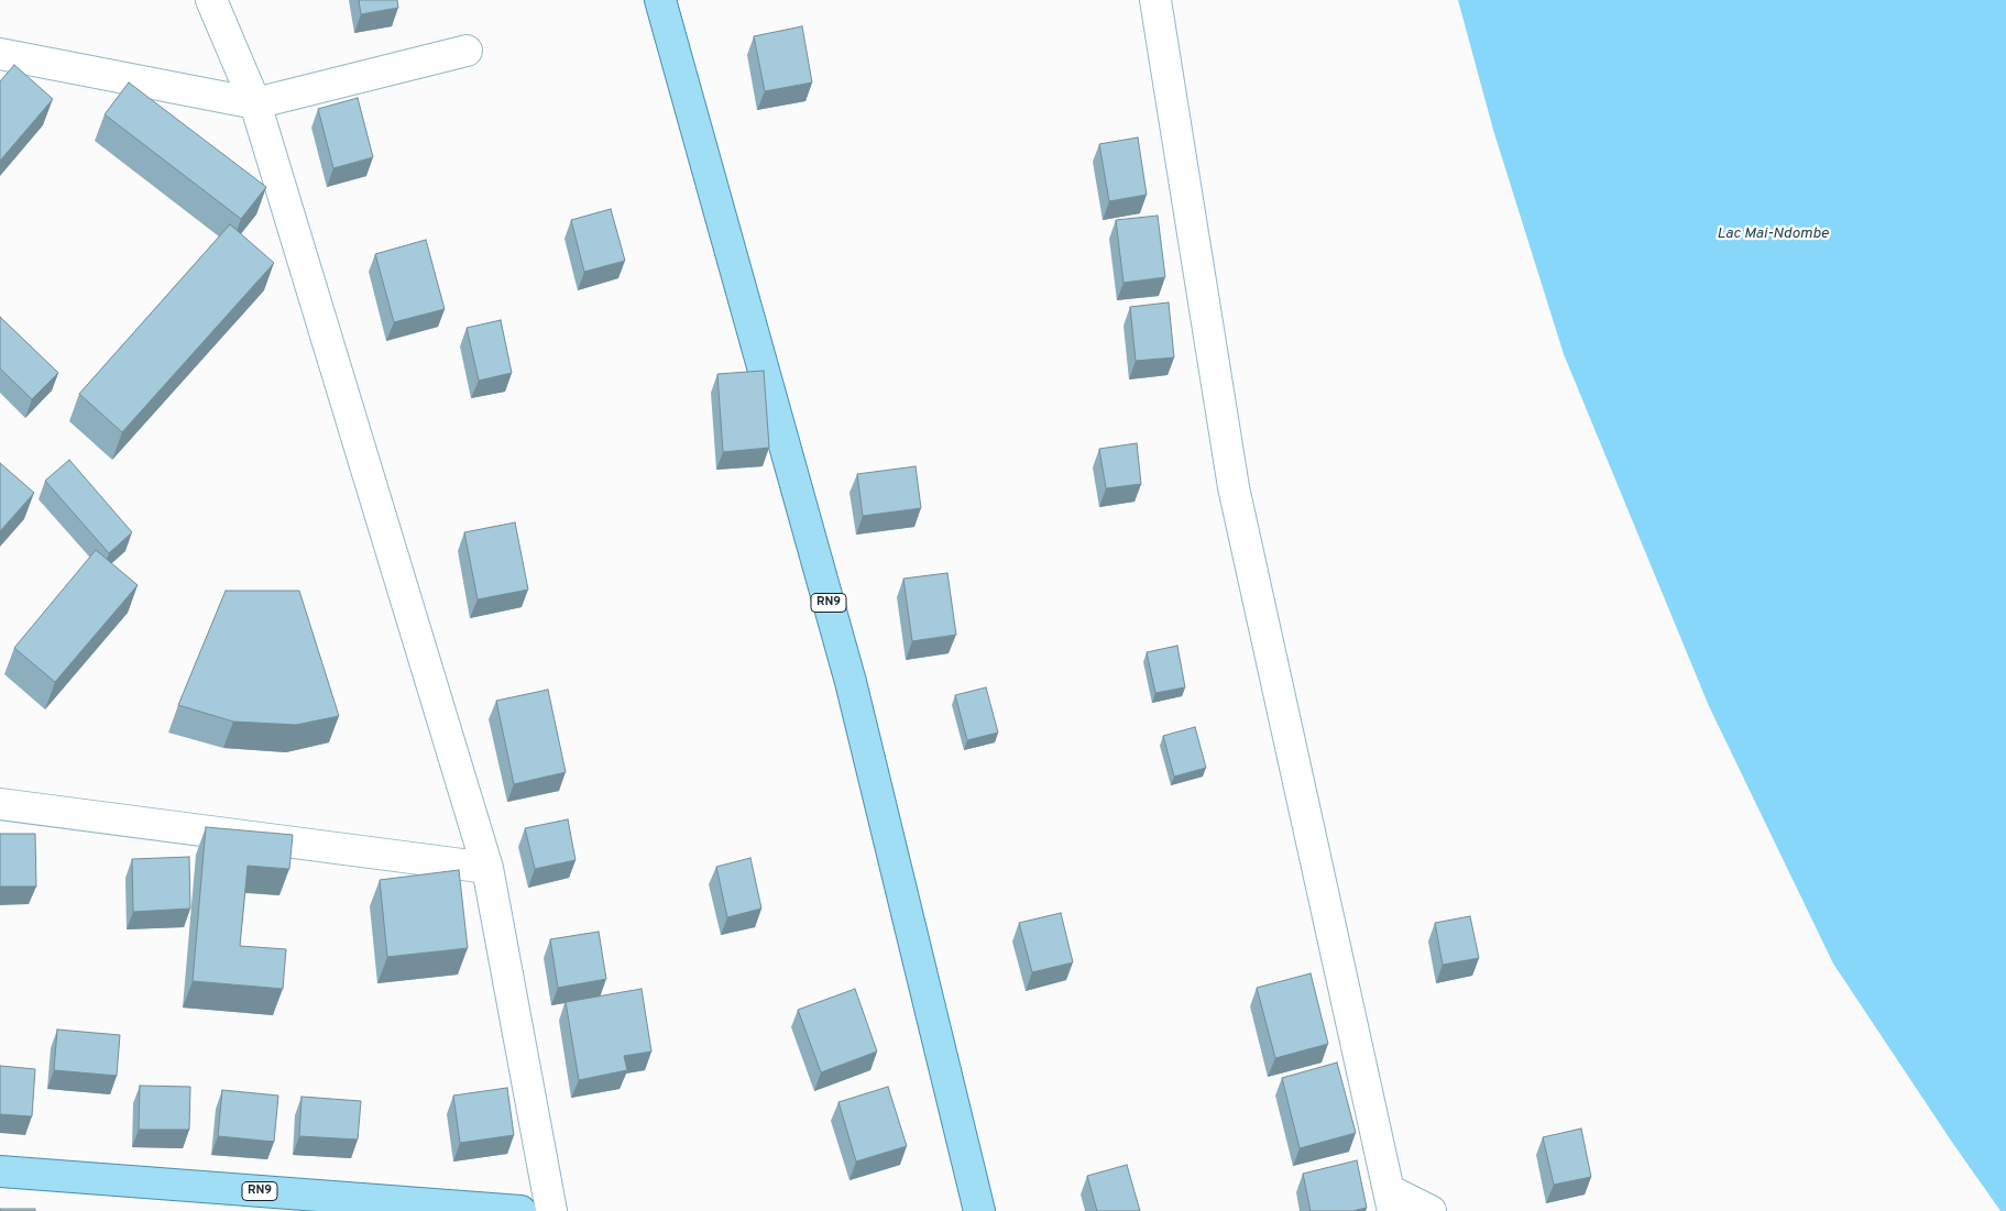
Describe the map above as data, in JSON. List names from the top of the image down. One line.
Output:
{"streets":{"main road":["RN9"]},"water":["Lac Mai-Ndombe"]}
